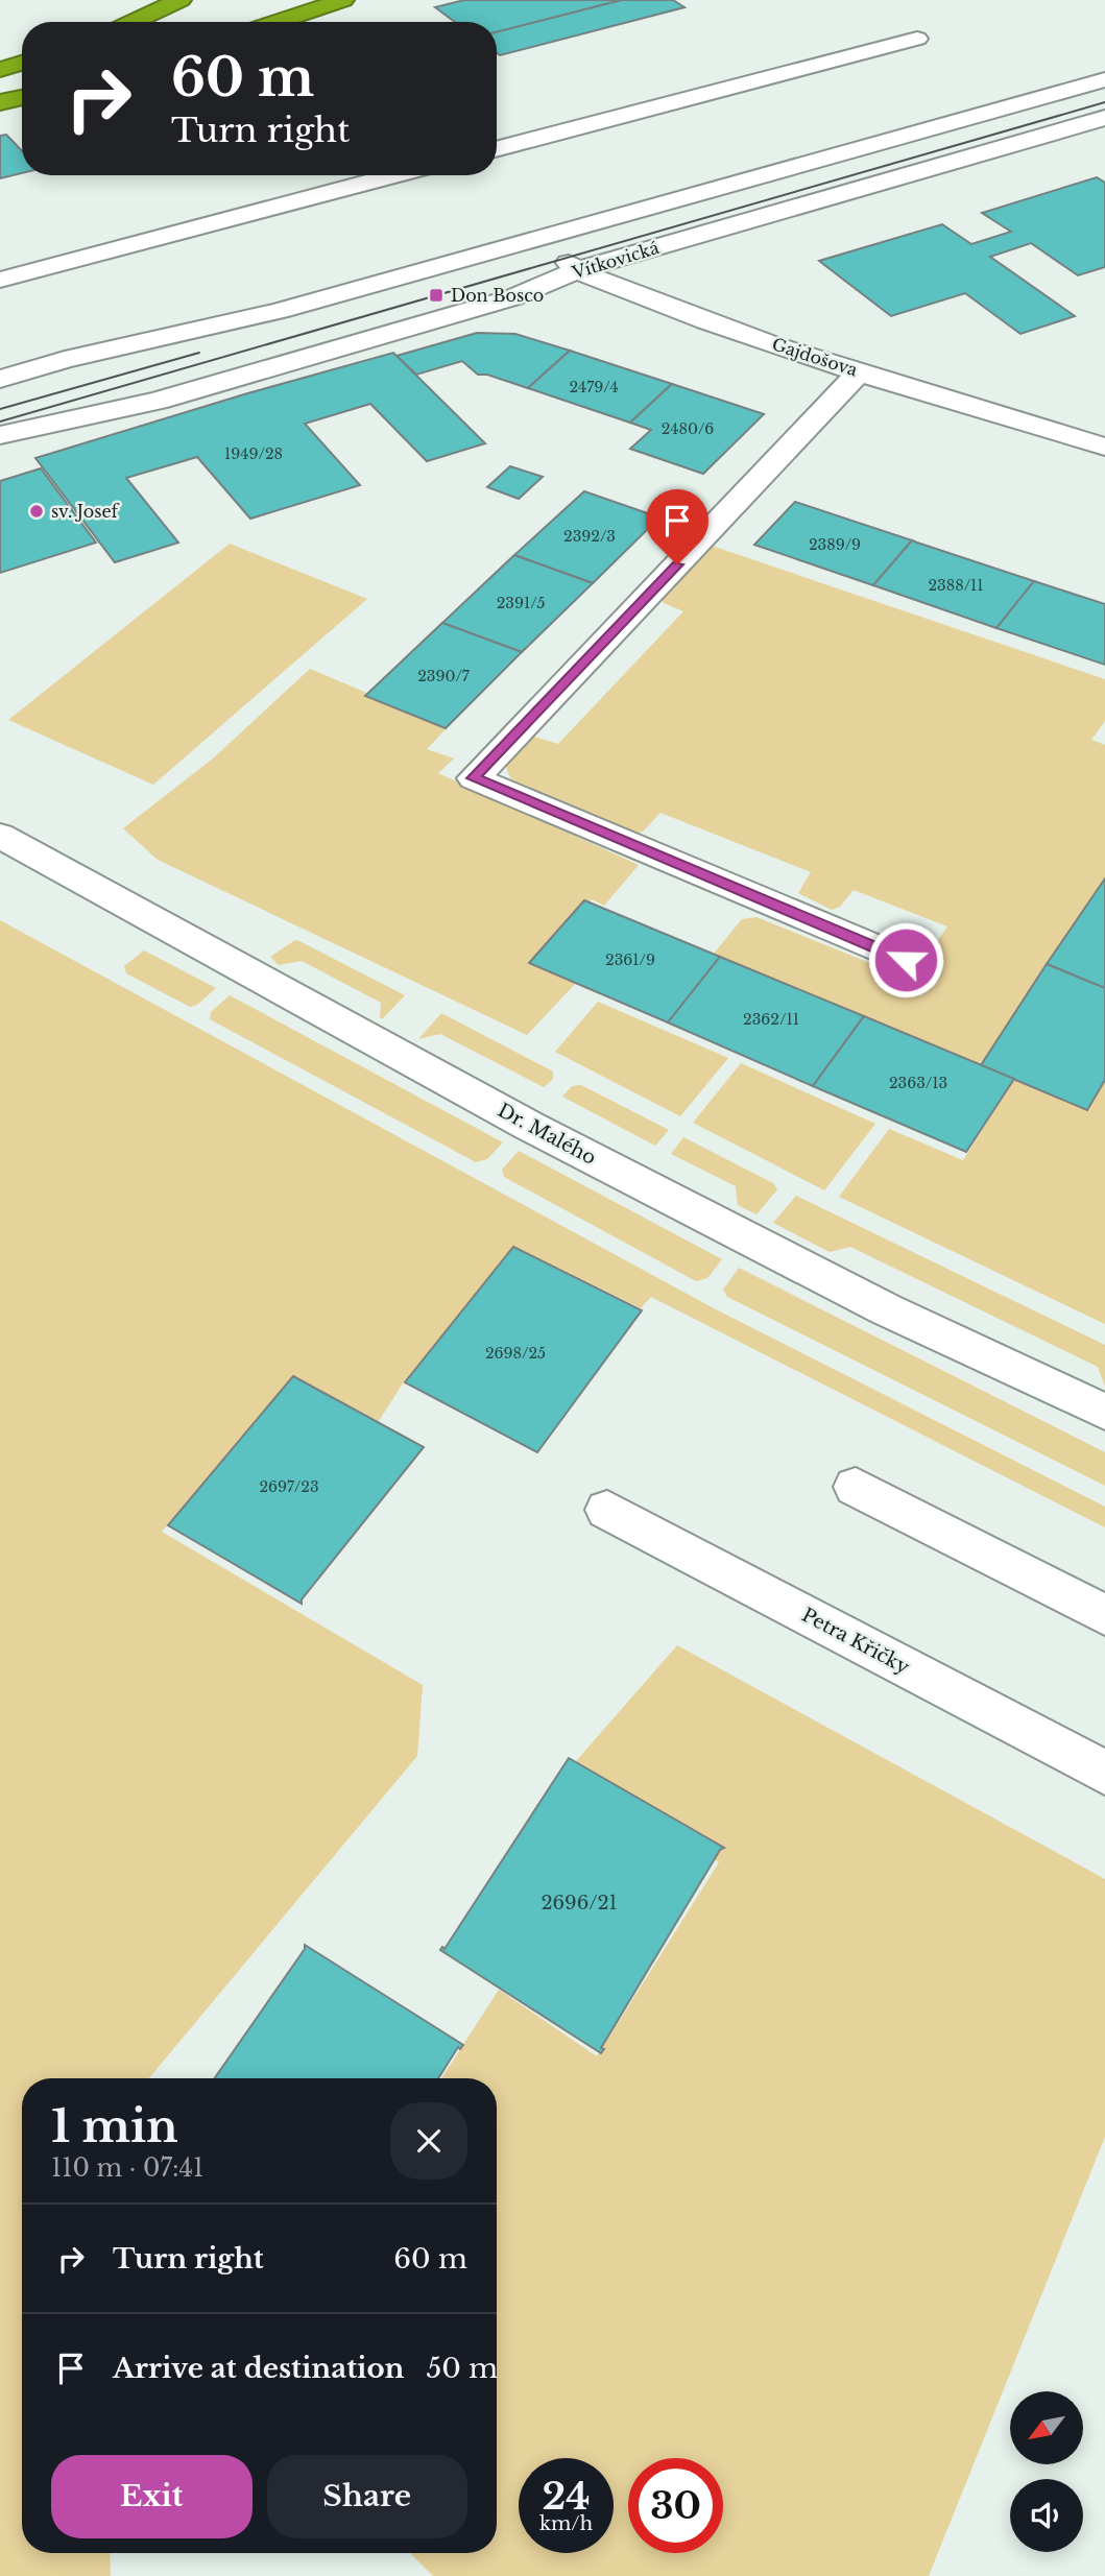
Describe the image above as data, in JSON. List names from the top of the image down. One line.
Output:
{"streets":{"street":["Vítkovická","Gajdošova","Dr. Malého","Petra Křičky"]},"crossings":[["Vítkovická","Gajdošova"]],"places":{"transit":["Don Bosco"],"other":["sv. Josef"]},"house_numbers":["2479/4","2480/6","1949/28","2392/3","2389/9","2388/11","2391/5","2390/7","2361/9","2362/11","2363/13","2698/25","2697/23","2696/21"],"north":"bottom left","page":{"turn":["60 m","Turn right"],"heading":["1 min","110 m · 07:41"],"list":[{"name":"Turn right","value":"60 m"},{"name":"Arrive at destination","value":"50 m"}],"buttons":["Exit","Share"],"speed":"24 km/h","limit":"30"}}
